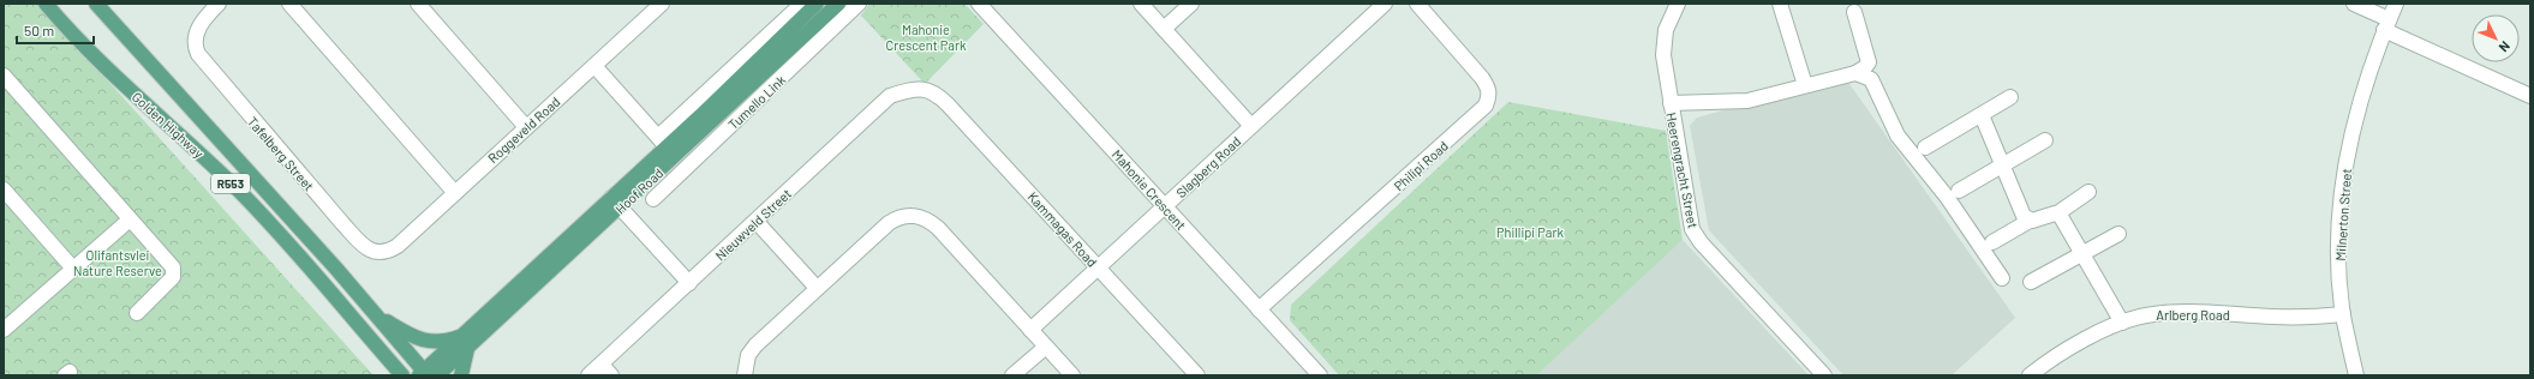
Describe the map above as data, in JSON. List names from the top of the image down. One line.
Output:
{"streets":{"main road":["Golden Highway","R553","Hoof Road"],"street":["Tumello Link","Roggeveld Road","Tafelberg Street","Philipi Road","Slagberg Road","Heerengracht Street","Mahonie Crescent","Milnerton Street","Nieuwveld Street","Kammagas Road","Arlberg Road"]},"crossings":[["Golden Highway","Hoof Road"],["Roggeveld Road","Tafelberg Street"],["Philipi Road","Mahonie Crescent"],["Slagberg Road","Mahonie Crescent"],["Slagberg Road","Kammagas Road"],["Milnerton Street","Arlberg Road"],["Nieuwveld Street","Kammagas Road"]],"parks":["Mahonie Crescent Park","Phillipi Park","Olifantsvlei Nature Reserve"],"scale_bar":"50 m","north":"bottom right"}
